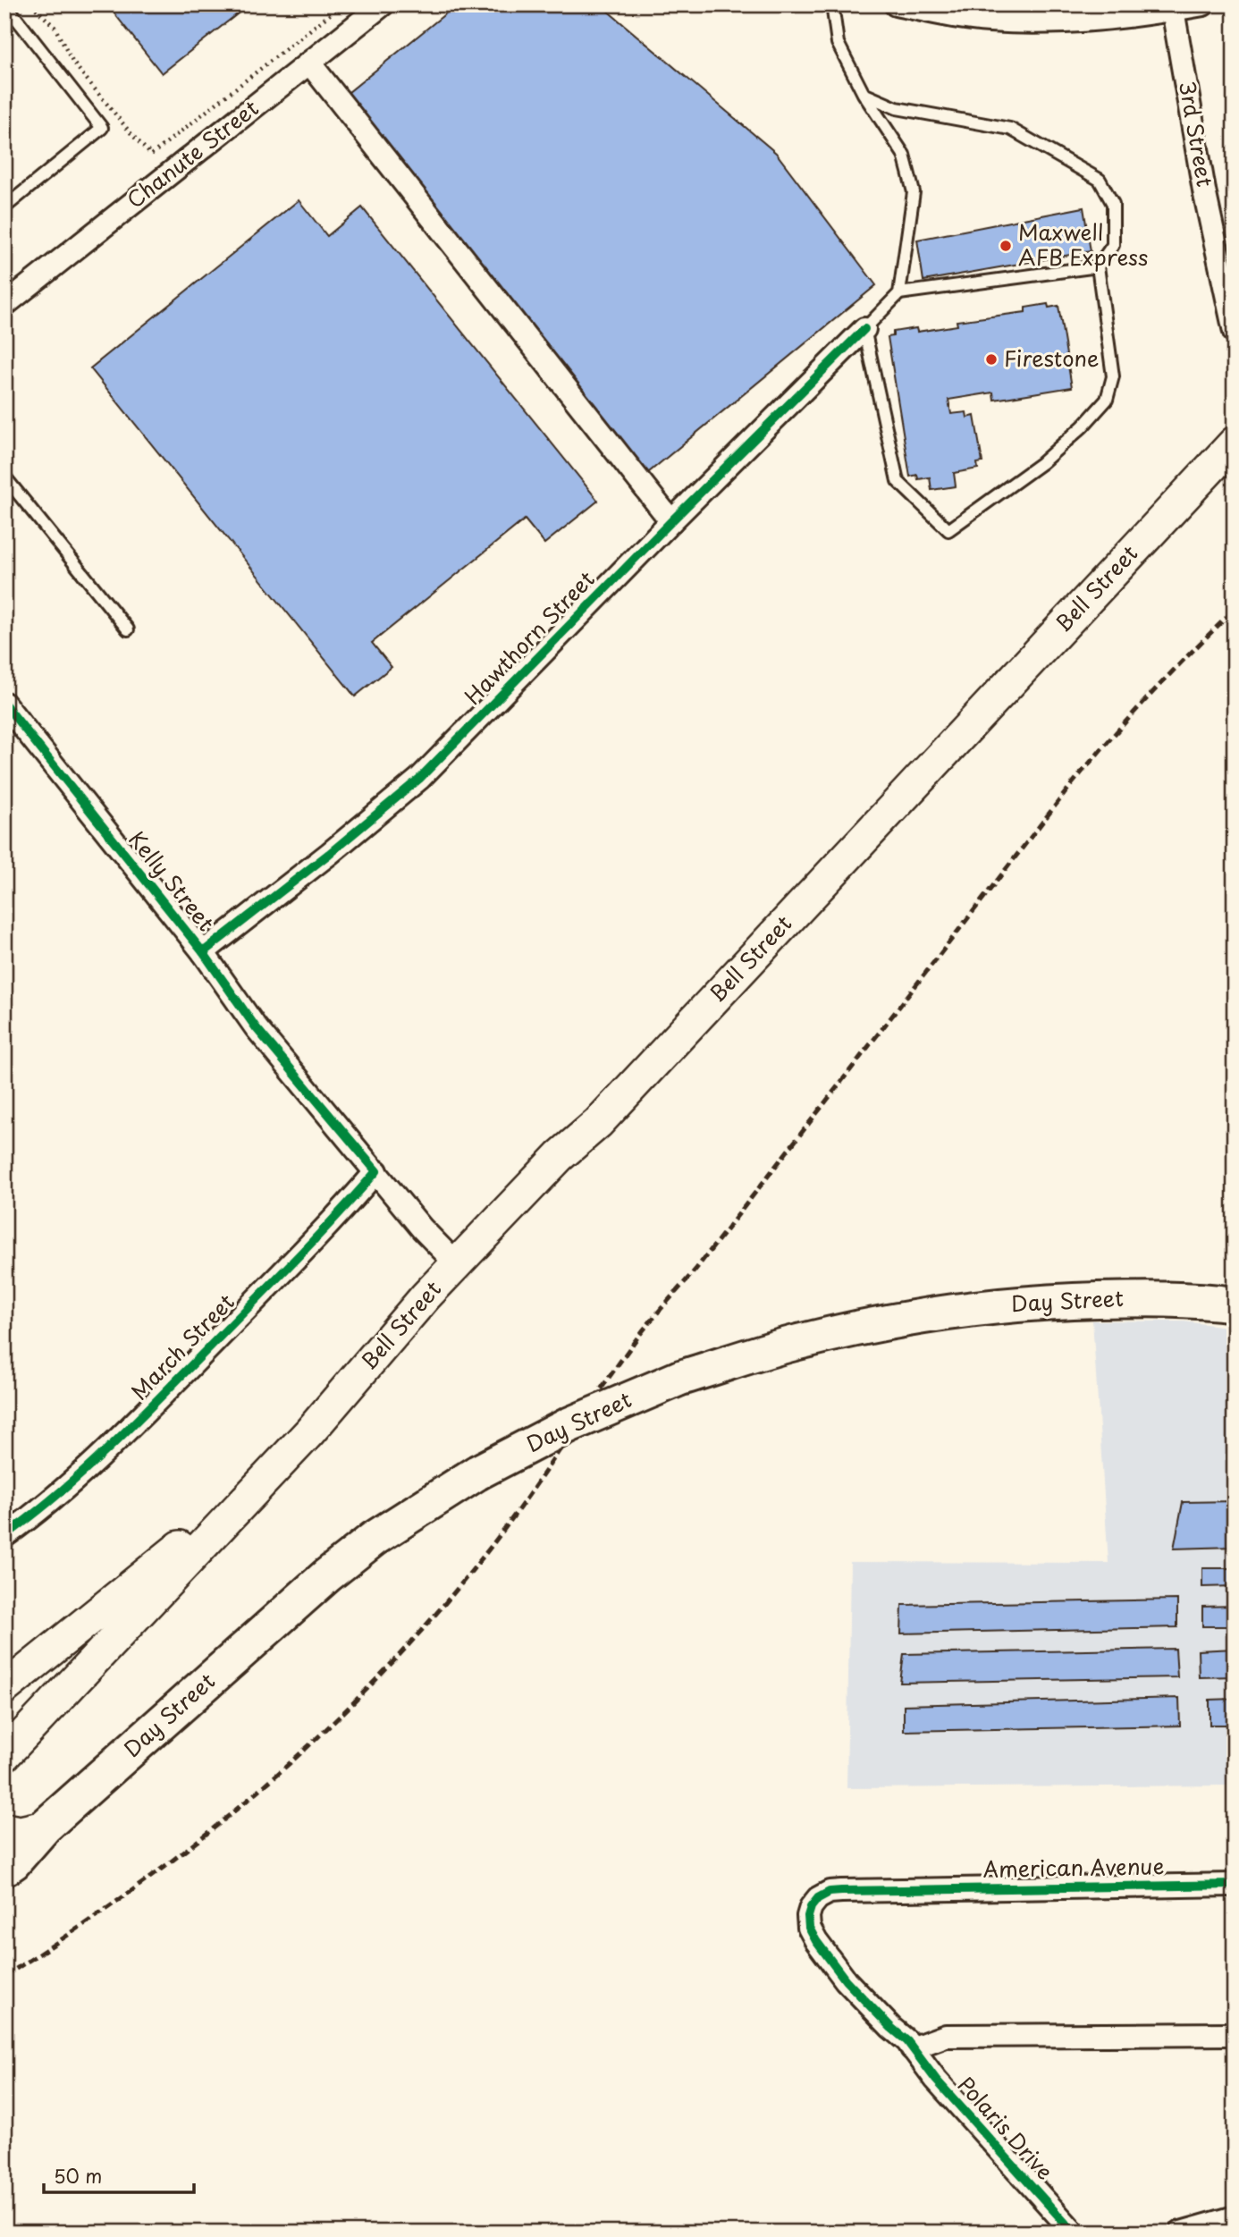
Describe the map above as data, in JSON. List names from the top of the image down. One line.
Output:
{"streets":{"main road":["Bell Street","Day Street"],"street":["3rd Street","Chanute Street","Hawthorn Street","Kelly Street","March Street","American Avenue","Polaris Drive"]},"crossings":[["Bell Street","Kelly Street"],["Hawthorn Street","Kelly Street"],["Kelly Street","March Street"],["American Avenue","Polaris Drive"]],"places":["Maxwell AFB Express","Firestone"],"scale_bar":"50 m"}
